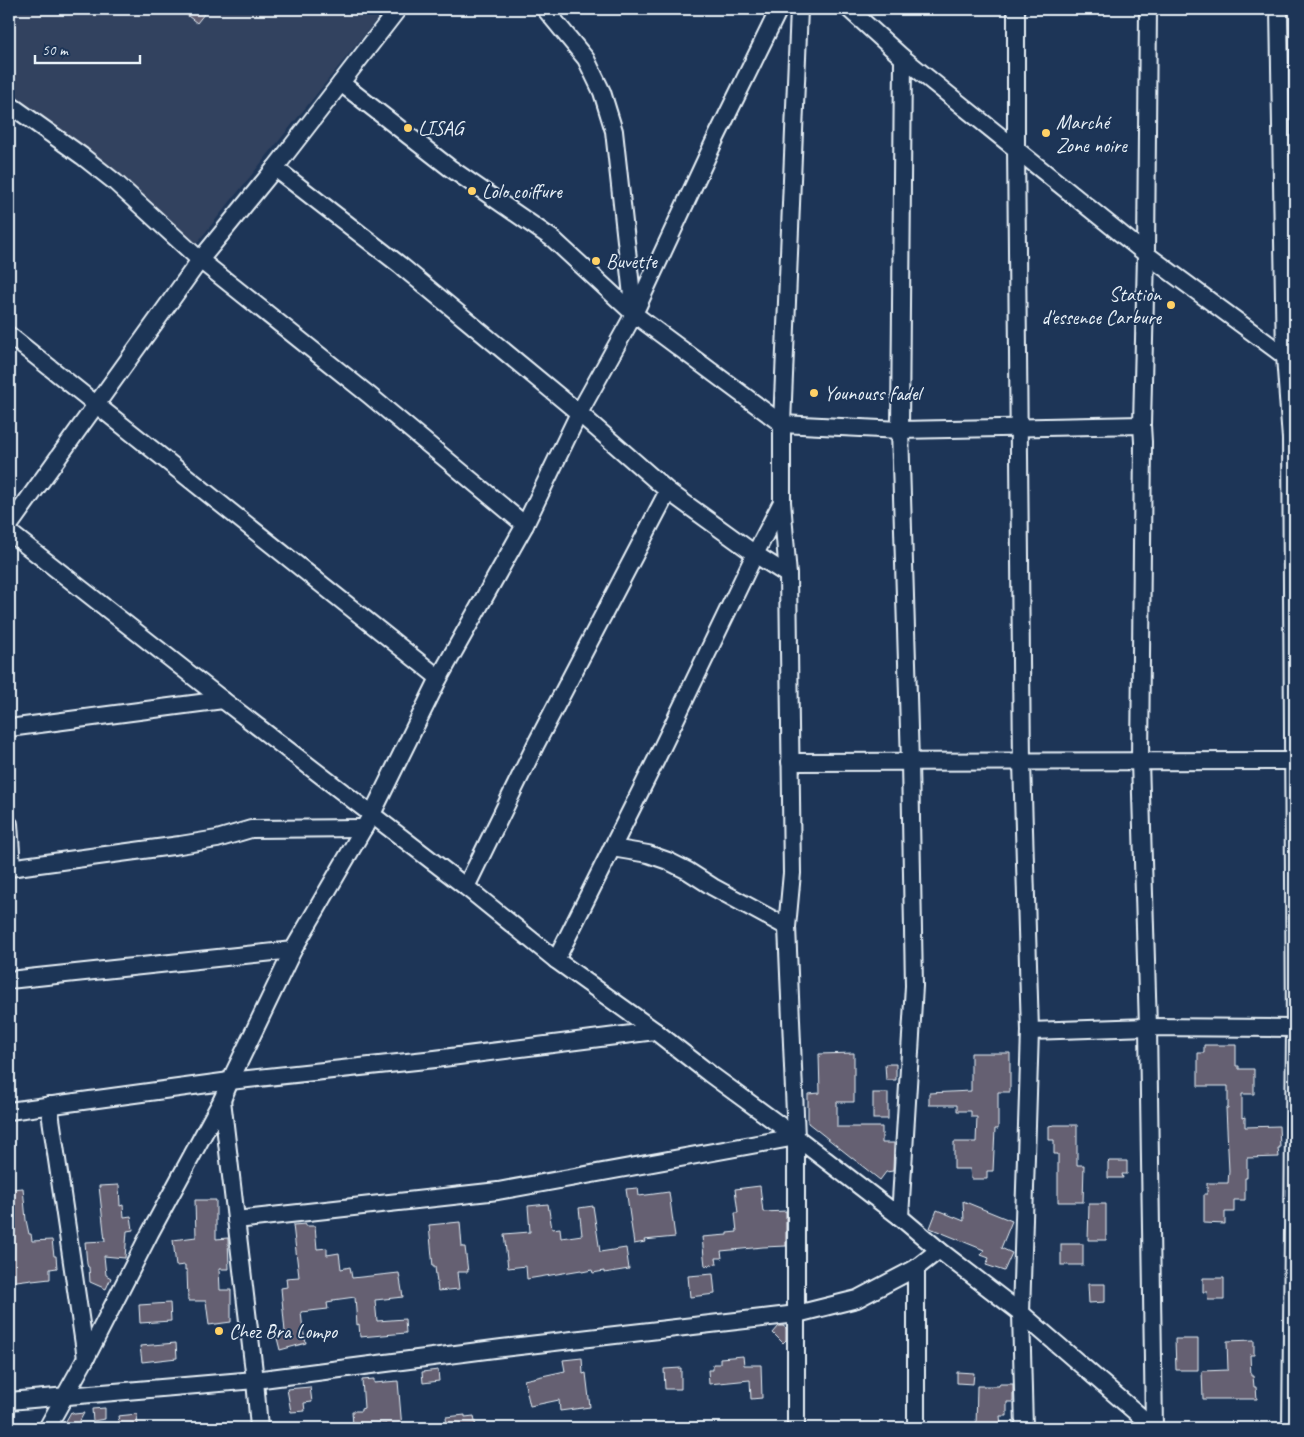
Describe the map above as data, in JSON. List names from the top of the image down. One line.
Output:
{"places":["LISAG","Marché Zone noire","Lolo coiffure","Buvette","Station d'essence Carbure","Younouss fadel","Chez Bra Lompo"],"scale_bar":"50 m"}
